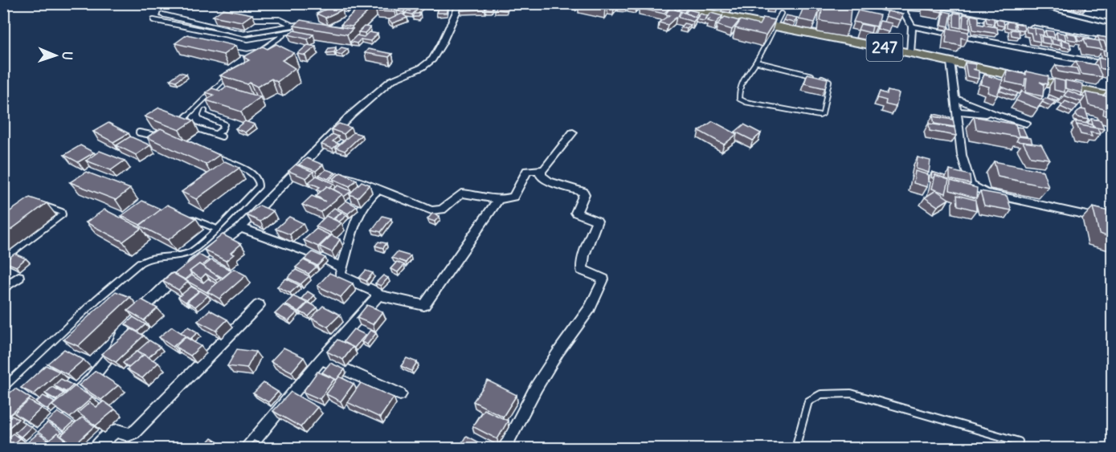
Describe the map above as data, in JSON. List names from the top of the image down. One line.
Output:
{"streets":{"main road":["247"]},"north":"right"}
